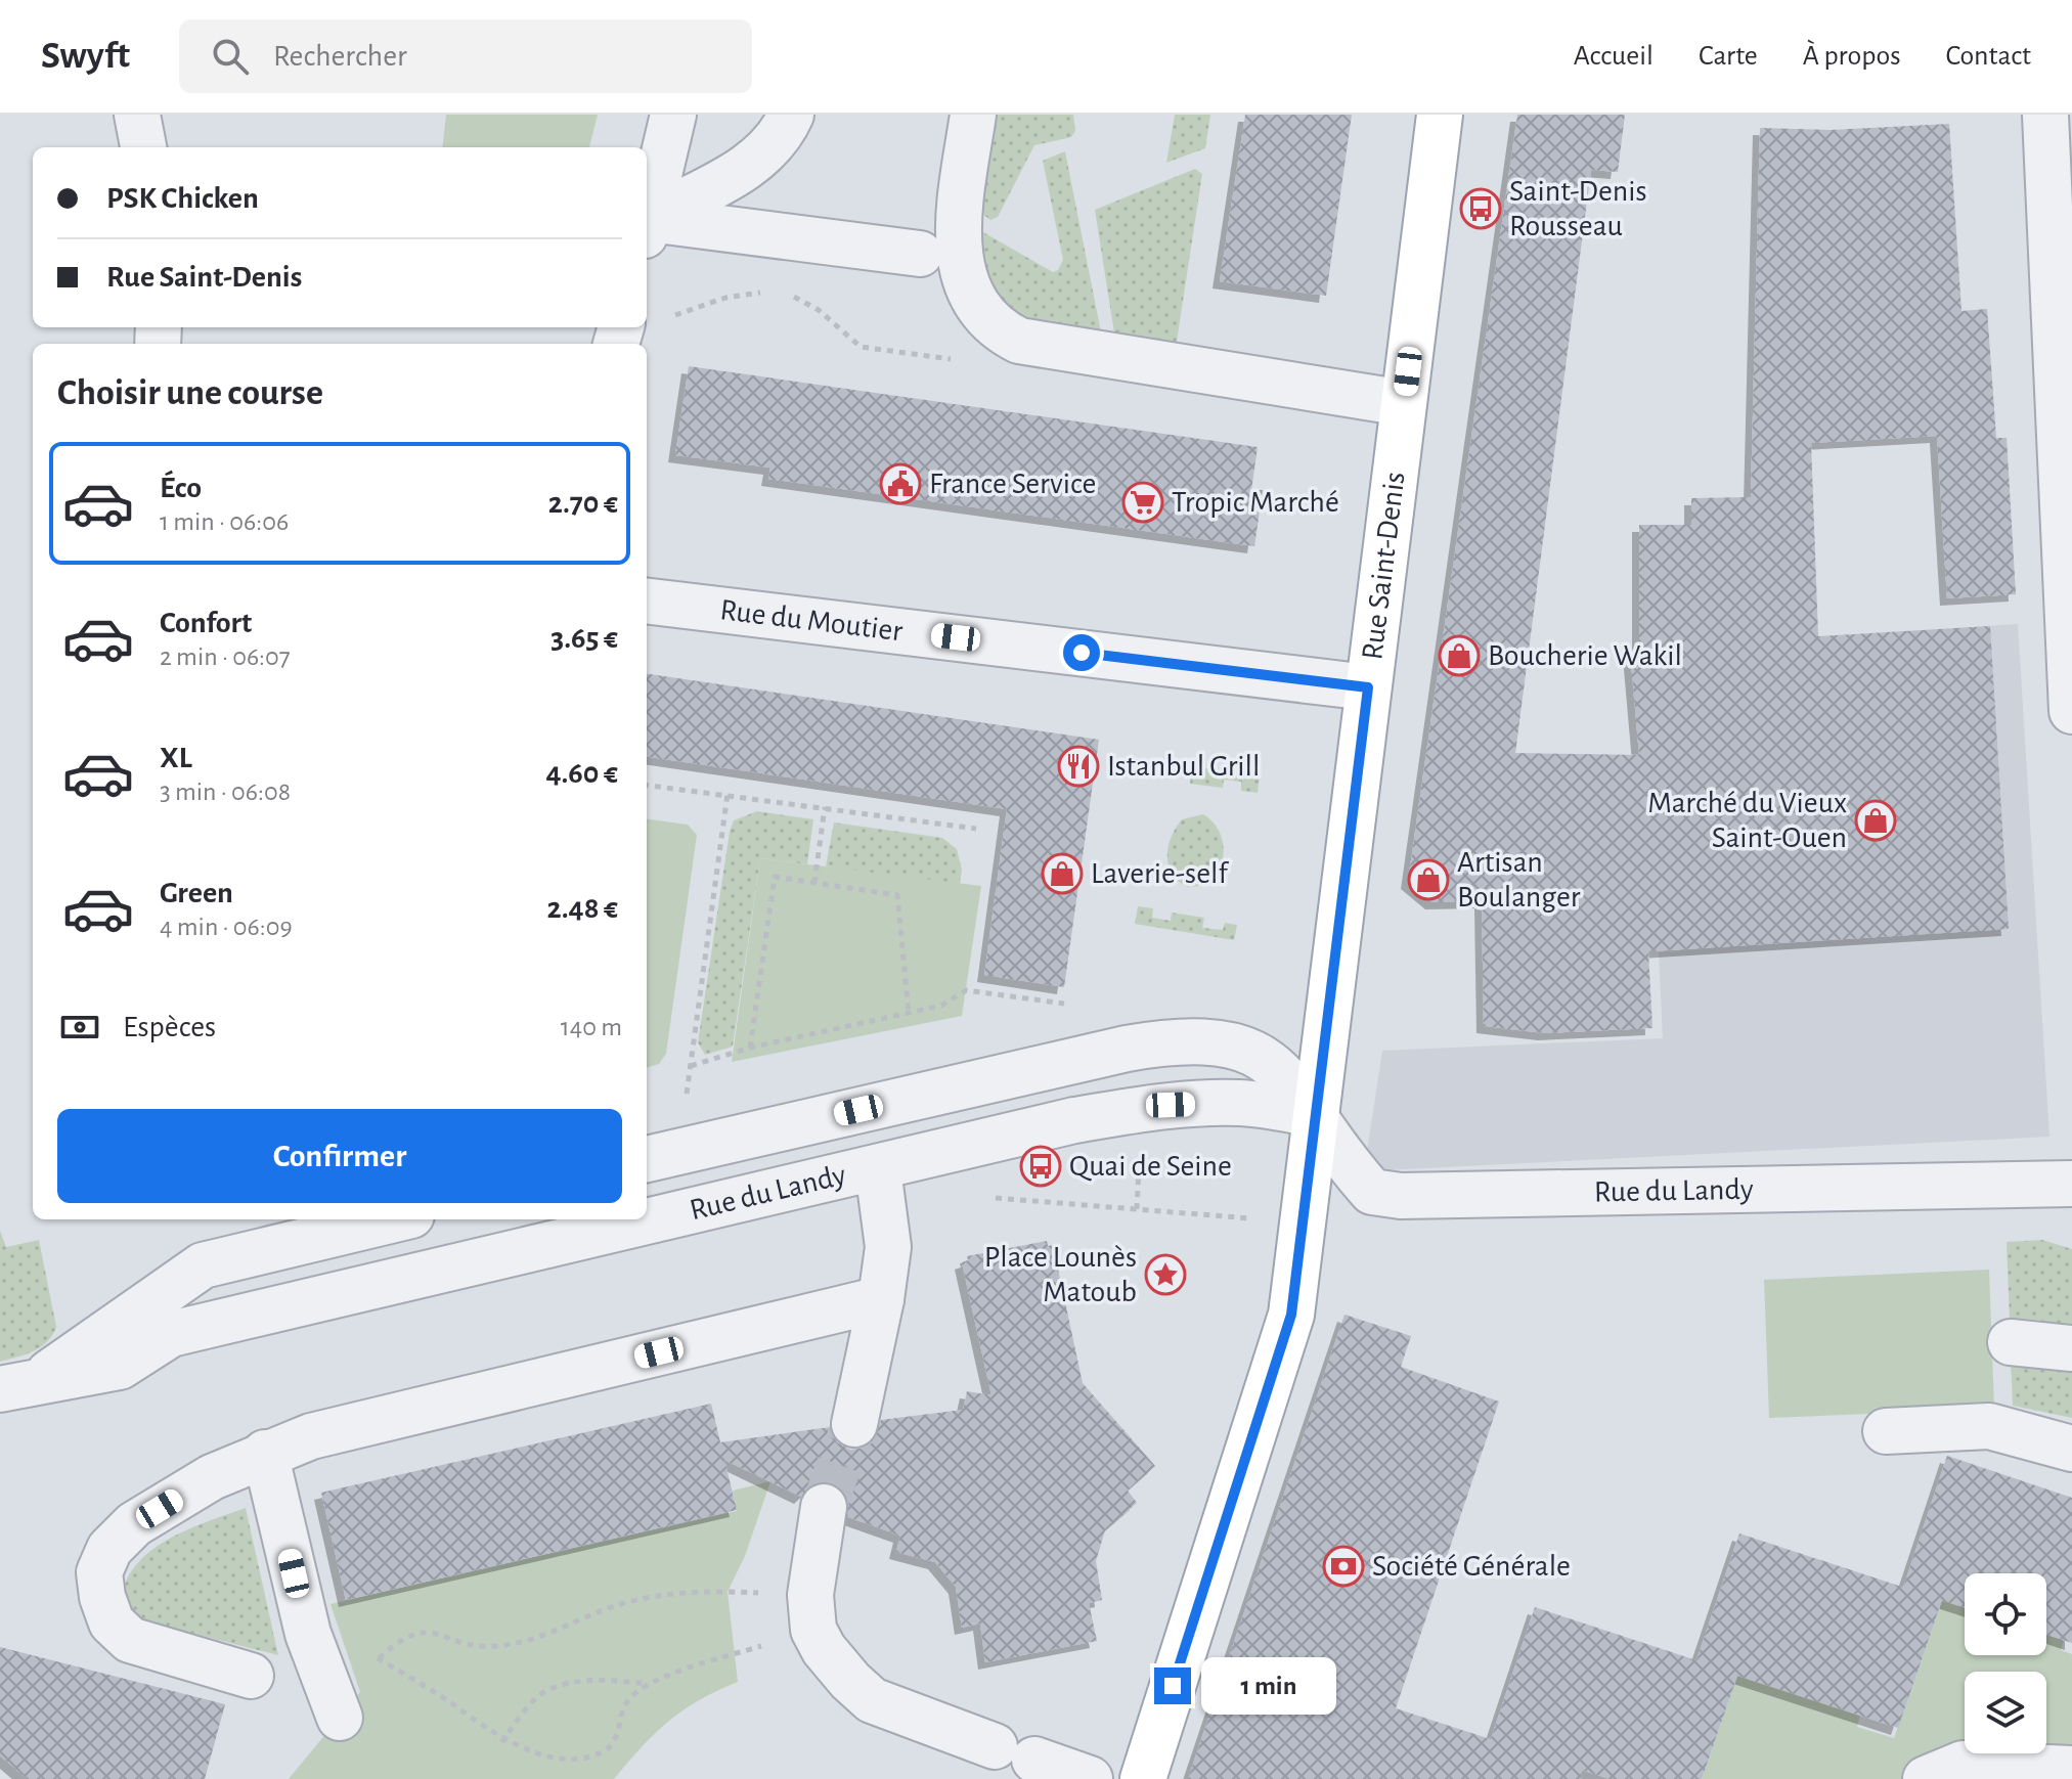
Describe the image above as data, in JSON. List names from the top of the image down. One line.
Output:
{"streets":{"main road":["Rue Saint-Denis"],"street":["Rue du Moutier","Rue du Landy"]},"crossings":[["Rue Saint-Denis","Rue du Moutier"],["Rue Saint-Denis","Rue du Landy"]],"places":{"bus stop":["Saint-Denis Rousseau","Quai de Seine"],"public building":["France Service"],"supermarket":["Tropic Marché"],"shop":["Boucherie Wakil","Marché du Vieux Saint-Ouen","Laverie-self","Artisan Boulanger"],"restaurant":["Istanbul Grill"],"place":["Place Lounès Matoub"],"bank":["Société Générale"]},"page":{"header":"Swyft","search":"Rechercher","nav":["Accueil","Carte","À propos","Contact"],"banner":["PSK Chicken","Rue Saint-Denis"],"heading":"Choisir une course","list":[{"name":"Éco","note":"1 min · 06:06","value":"2.70 €"},{"name":"Confort","note":"2 min · 06:07","value":"3.65 €"},{"name":"XL","note":"3 min · 06:08","value":"4.60 €"},{"name":"Green","note":"4 min · 06:09","value":"2.48 €"}],"pay":["Espèces","140 m"],"buttons":"Confirmer","bubble":"1 min"}}
